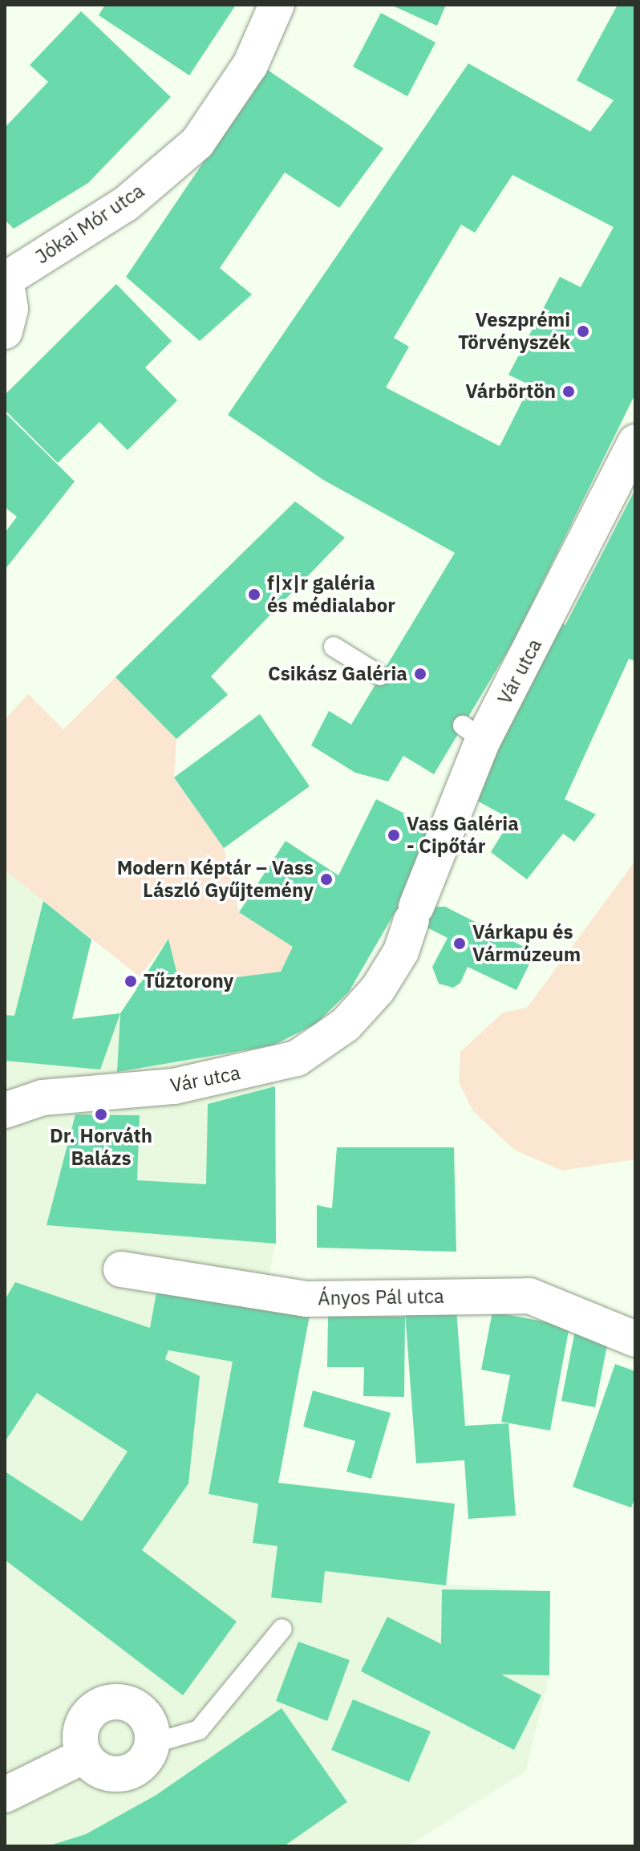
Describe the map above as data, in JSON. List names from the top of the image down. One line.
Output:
{"streets":{"street":["Jókai Mór utca","Vár utca","Ányos Pál utca"]},"places":["Veszprémi Törvényszék","Várbörtön","f|x|r galéria és médialabor","Csikász Galéria","Vass Galéria - Cipőtár","Modern Képtár – Vass László Gyűjtemény","Várkapu és Vármúzeum","Tűztorony","Dr. Horváth Balázs"]}
